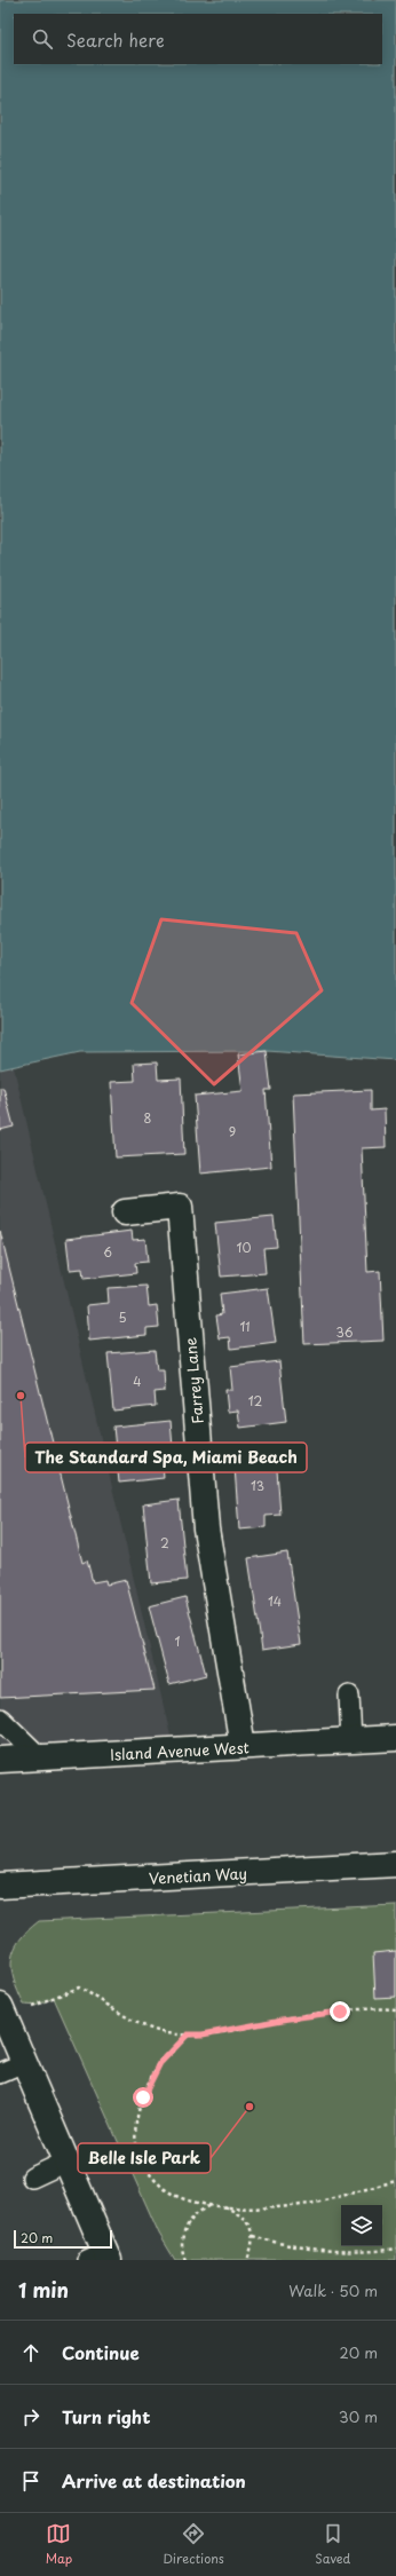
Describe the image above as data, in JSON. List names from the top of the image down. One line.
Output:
{"streets":{"street":["Farrey Lane","Island Avenue West","Venetian Way"]},"crossings":[["Farrey Lane","Island Avenue West"]],"places":["The Standard Spa, Miami Beach","Belle Isle Park"],"house_numbers":["8","9","10","6","5","11","36","4","12","13","2","14","1"],"scale_bar":"20 m","page":{"search":"Search here","scale":"20 m","heading":["1 min","Walk · 50 m"],"list":[["Continue","20 m"],["Turn right","30 m"],"Arrive at destination"],"nav":["Map","Directions","Saved"]}}
